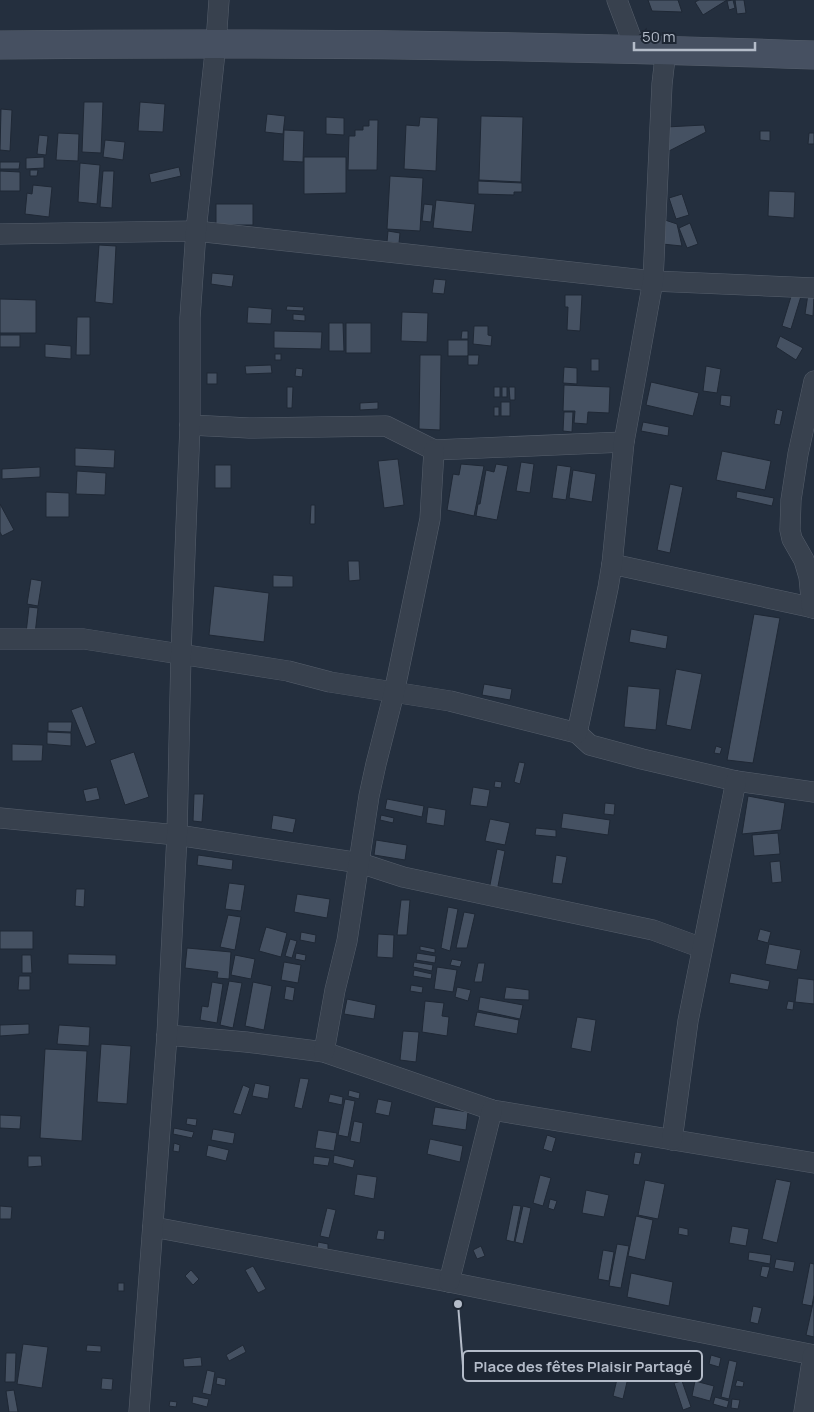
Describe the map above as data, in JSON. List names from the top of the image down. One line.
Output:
{"places":["Place des fêtes Plaisir Partagé"],"scale_bar":"50 m"}
